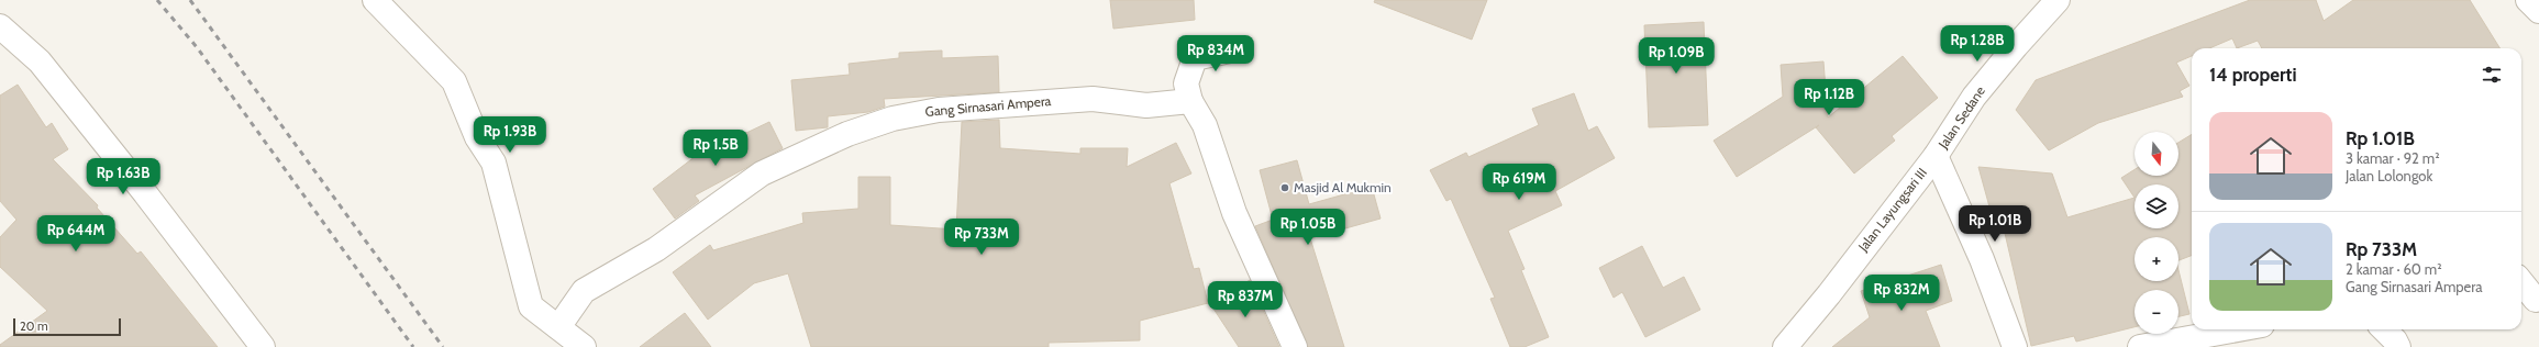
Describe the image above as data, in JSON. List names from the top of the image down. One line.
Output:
{"streets":{"street":["Gang Sirnasari Ampera","Jalan Sedane","Jalan Layungsari III"]},"crossings":[["Jalan Sedane","Jalan Layungsari III"]],"places":["Masjid Al Mukmin"],"scale_bar":"20 m","north":"bottom","page":{"price":["Rp 1.28B","Rp 834M","Rp 1.09B","Rp 1.12B","Rp 1.93B","Rp 1.5B","Rp 1.63B","Rp 619M","Rp 1.01B","Rp 1.05B","Rp 644M","Rp 733M","Rp 832M","Rp 837M"],"heading":"14 properti","list":[{"name":"Rp 1.01B","note":"3 kamar · 92 m² · Jalan Lolongok"},{"name":"Rp 733M","note":"2 kamar · 60 m² · Gang Sirnasari Ampera"}],"map_buttons":["+","−"],"scale":"20 m"}}
